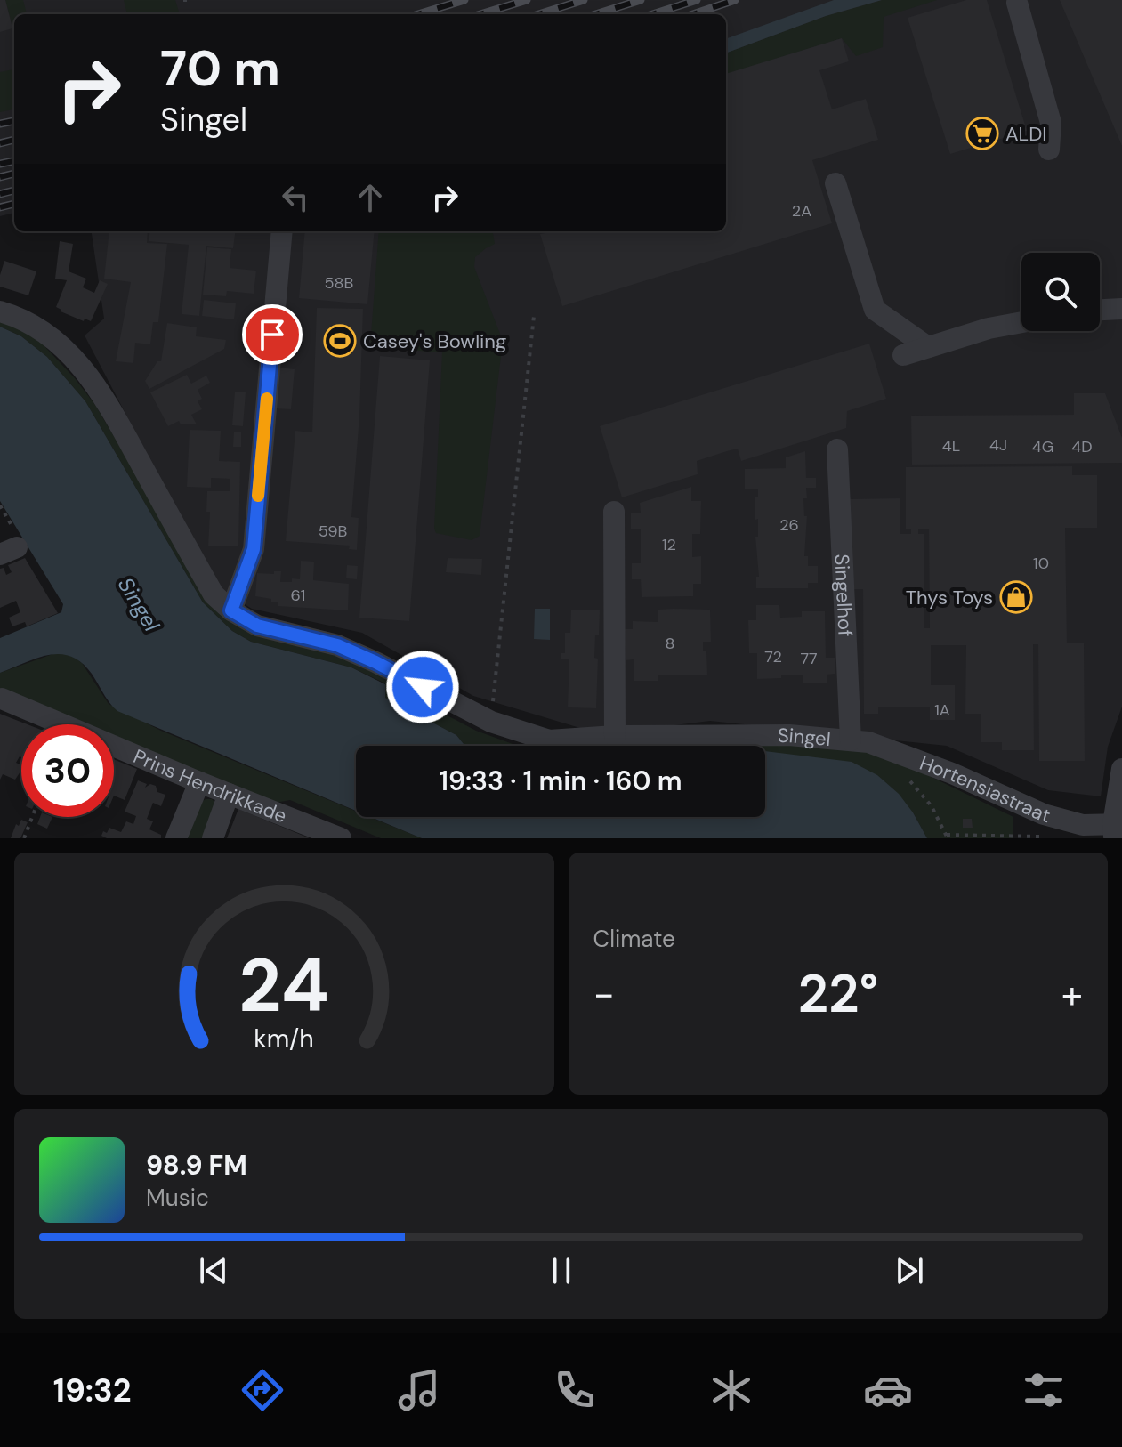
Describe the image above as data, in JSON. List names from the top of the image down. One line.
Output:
{"streets":{"street":["Singelhof","Singel","Prins Hendrikkade","Hortensiastraat"]},"crossings":[["Singelhof","Singel"],["Singelhof","Hortensiastraat"],["Singel","Hortensiastraat"]],"water":["Singel"],"places":{"supermarket":["ALDI"],"sports":["Casey's Bowling"],"shop":["Thys Toys"]},"house_numbers":["2A","58B","4J","4L","4G","4D","26","59B","12","10","61","8","72","77","1A"],"page":{"turn":["70 m","Singel"],"limit":"30","trip":"19:33 · 1 min · 160 m","tile":"Climate","heat":["−","22°","+"],"song":["98.9 FM","Music"],"tabs":"19:32","gauge":["24","km/h"]}}
